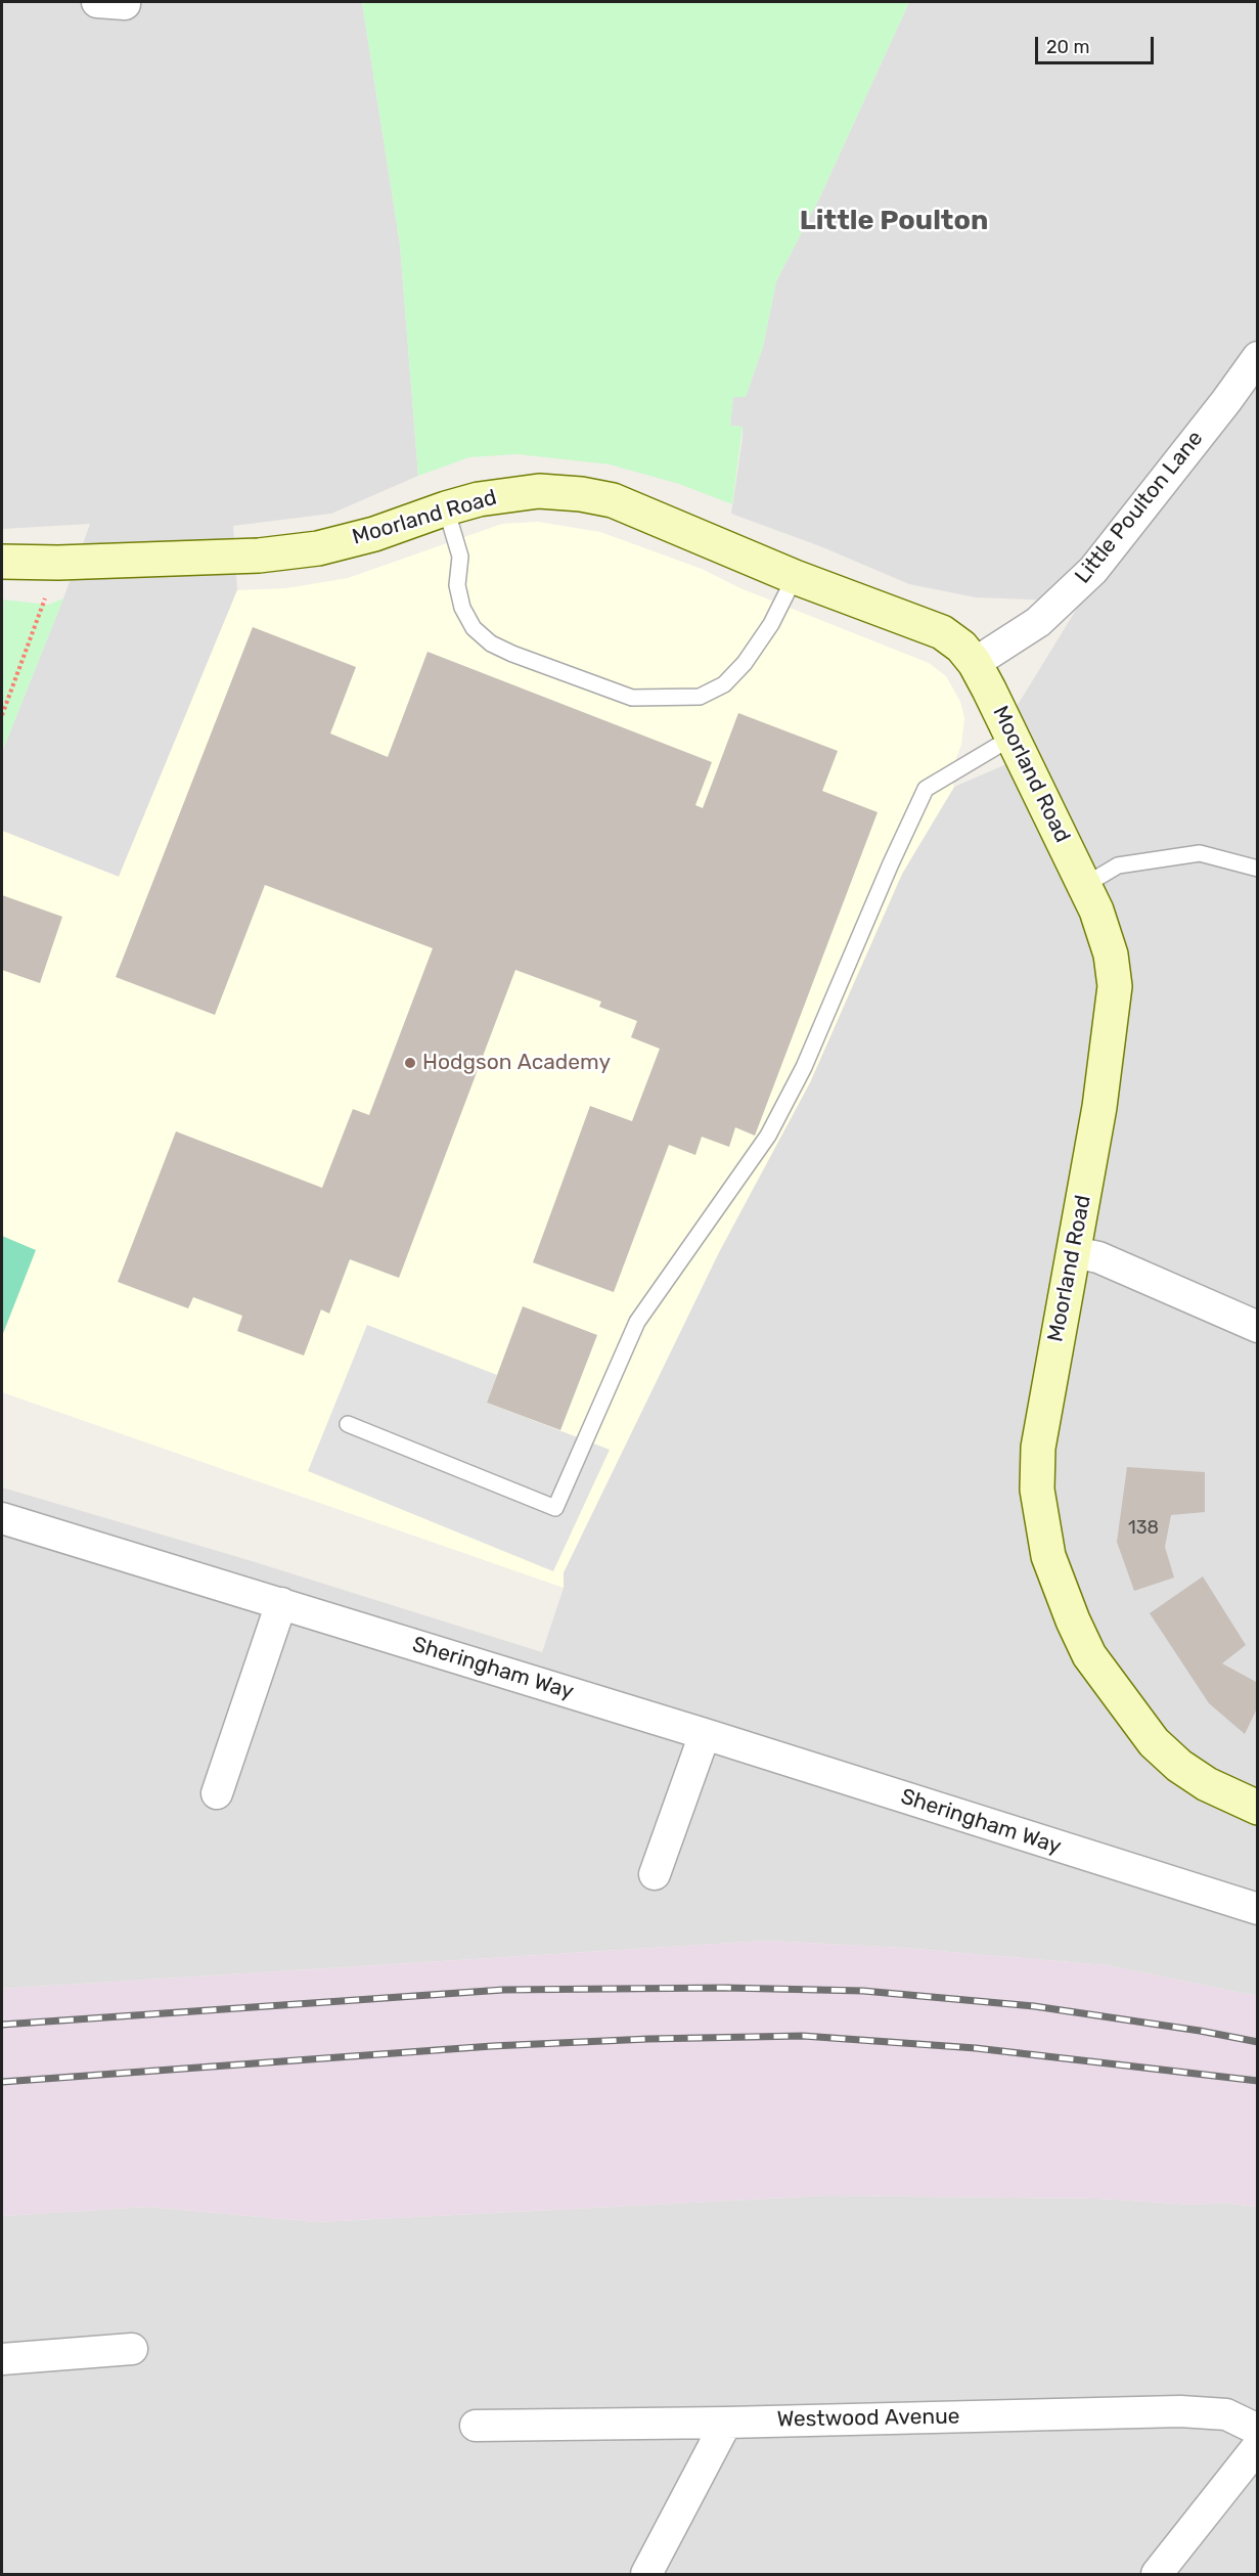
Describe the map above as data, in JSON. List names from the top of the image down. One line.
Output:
{"streets":{"street":["Little Poulton Lane","Moorland Road","Sheringham Way","Westwood Avenue"]},"crossings":[["Little Poulton Lane","Moorland Road"]],"districts":["Little Poulton"],"places":["Hodgson Academy"],"house_numbers":["138"],"scale_bar":"20 m"}
